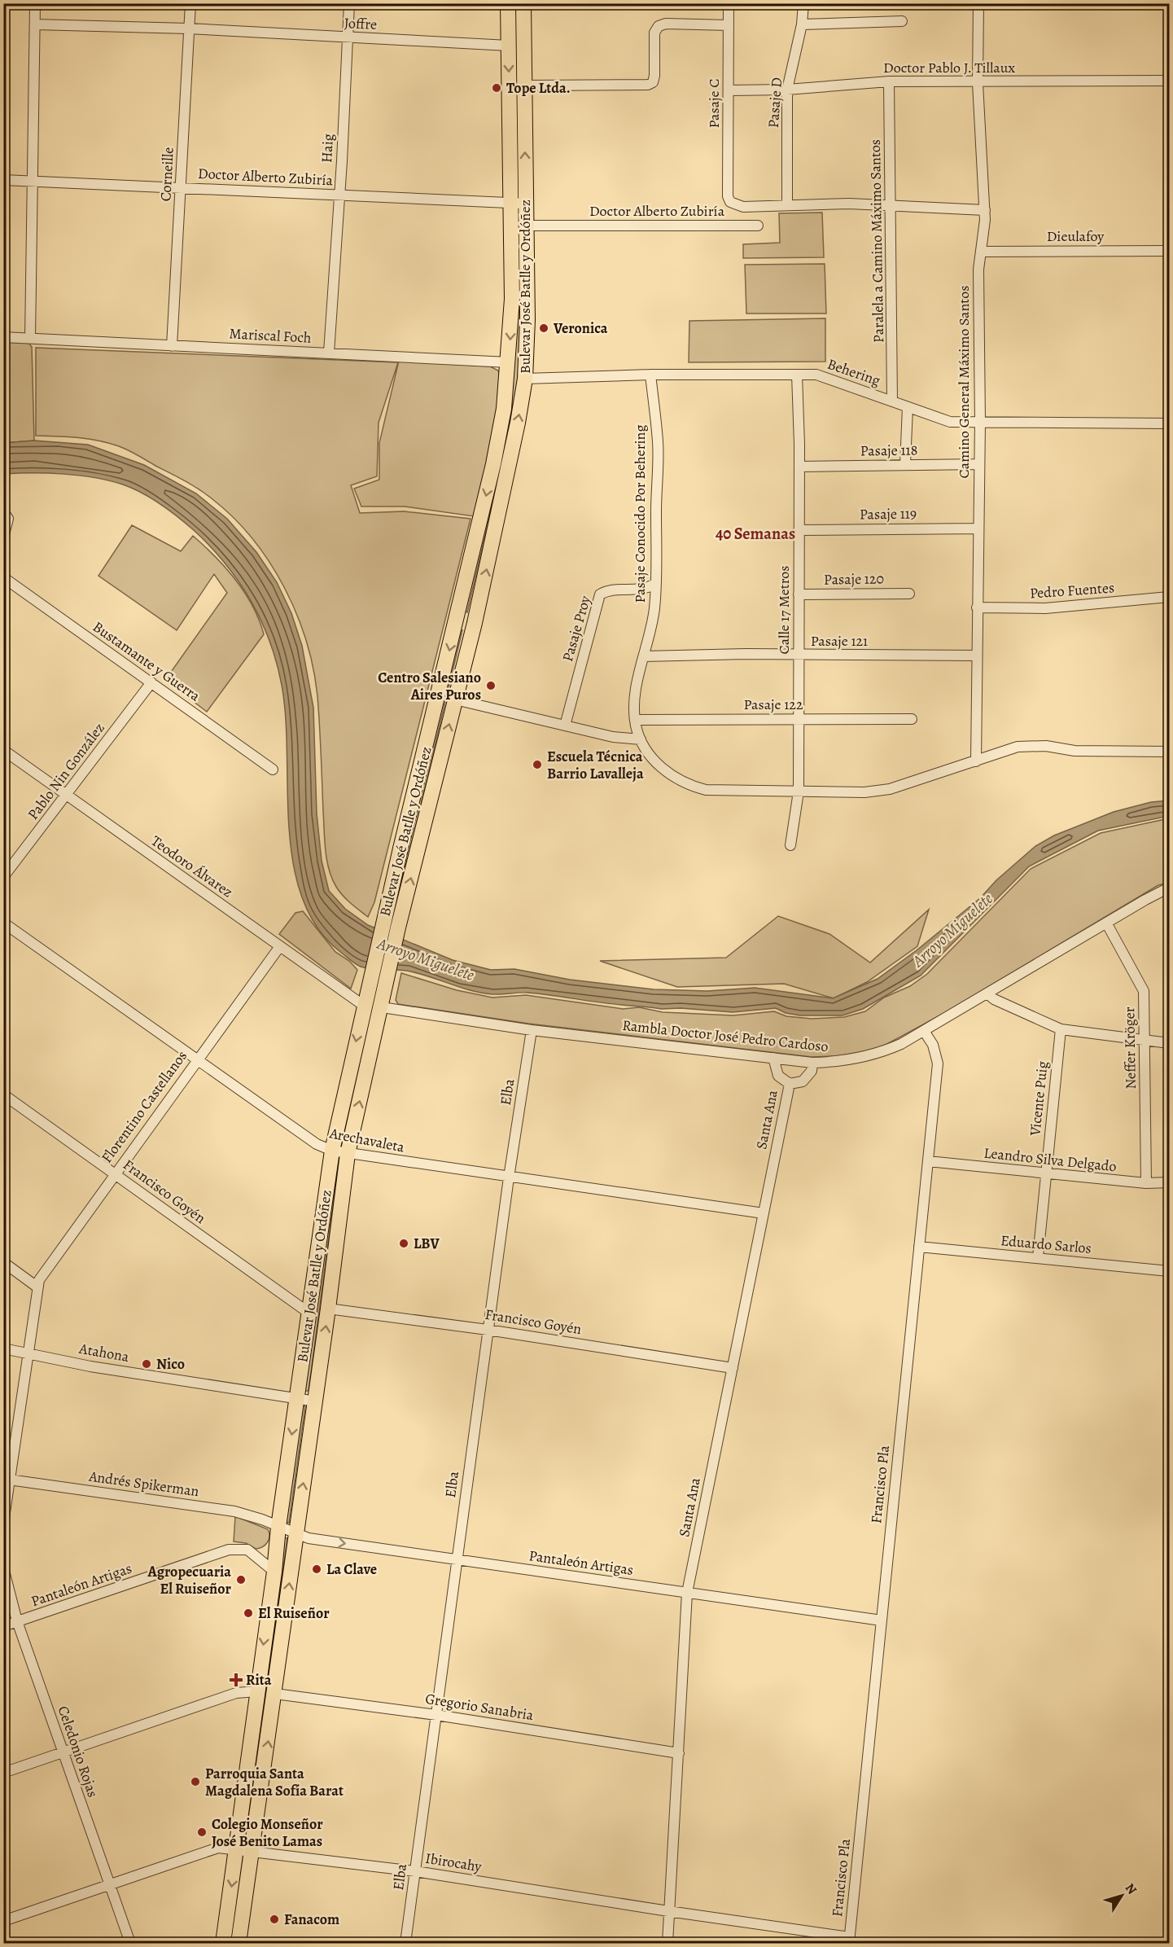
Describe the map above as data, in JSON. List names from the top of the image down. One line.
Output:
{"streets":{"main road":["Bulevar José Batlle y Ordóñez"],"street":["Joffre","Doctor Pablo J. Tillaux","Pasaje D","Pasaje C","Haig","Corneille","Doctor Alberto Zubiría","Dieulafoy","Paralela a Camino Máximo Santos","Mariscal Foch","Behering","Camino General Máximo Santos","Pasaje 118","Pasaje Conocido Por Behering","Pasaje 119","Pasaje 120","Pedro Fuentes","Calle 17 Metros","Pasaje Proy","Pasaje 121","Bustamante y Guerra","Pasaje 122","Pablo Nin González","Teodoro Álvarez","Rambla Doctor José Pedro Cardoso","Neffer Kröger","Elba","Vicente Puig","Florentino Castellanos","Santa Ana","Arechavaleta","Leandro Silva Delgado","Francisco Goyén","Eduardo Sarlos","Atahona","Andrés Spikerman","Francisco Pla","Pantaleón Artigas","Gregorio Sanabria","Celedonio Rojas","Ibirocahy"]},"crossings":[["Joffre","Haig"],["Joffre","Corneille"],["Joffre","Bulevar José Batlle y Ordóñez"],["Doctor Pablo J. Tillaux","Pasaje D"],["Doctor Pablo J. Tillaux","Pasaje C"],["Doctor Pablo J. Tillaux","Paralela a Camino Máximo Santos"],["Doctor Pablo J. Tillaux","Camino General Máximo Santos"],["Pasaje D","Pasaje C"],["Haig","Doctor Alberto Zubiría"],["Haig","Mariscal Foch"],["Corneille","Doctor Alberto Zubiría"],["Corneille","Mariscal Foch"],["Doctor Alberto Zubiría","Bulevar José Batlle y Ordóñez"],["Dieulafoy","Camino General Máximo Santos"],["Paralela a Camino Máximo Santos","Behering"],["Bulevar José Batlle y Ordóñez","Mariscal Foch"],["Bulevar José Batlle y Ordóñez","Behering"],["Bulevar José Batlle y Ordóñez","Teodoro Álvarez"],["Bulevar José Batlle y Ordóñez","Rambla Doctor José Pedro Cardoso"],["Bulevar José Batlle y Ordóñez","Arechavaleta"],["Bulevar José Batlle y Ordóñez","Francisco Goyén"],["Bulevar José Batlle y Ordóñez","Atahona"],["Bulevar José Batlle y Ordóñez","Andrés Spikerman"],["Bulevar José Batlle y Ordóñez","Pantaleón Artigas"],["Bulevar José Batlle y Ordóñez","Gregorio Sanabria"],["Bulevar José Batlle y Ordóñez","Ibirocahy"],["Behering","Camino General Máximo Santos"],["Behering","Pasaje Conocido Por Behering"],["Behering","Calle 17 Metros"],["Camino General Máximo Santos","Pasaje 118"],["Camino General Máximo Santos","Pasaje 119"],["Camino General Máximo Santos","Pedro Fuentes"],["Camino General Máximo Santos","Pasaje 121"],["Pasaje 118","Calle 17 Metros"],["Pasaje Conocido Por Behering","Pasaje Proy"],["Pasaje Conocido Por Behering","Pasaje 121"],["Pasaje Conocido Por Behering","Pasaje 122"],["Pasaje 119","Calle 17 Metros"],["Pasaje 120","Calle 17 Metros"],["Calle 17 Metros","Pasaje 121"],["Calle 17 Metros","Pasaje 122"],["Bustamante y Guerra","Pablo Nin González"],["Pablo Nin González","Teodoro Álvarez"],["Teodoro Álvarez","Florentino Castellanos"],["Rambla Doctor José Pedro Cardoso","Neffer Kröger"],["Rambla Doctor José Pedro Cardoso","Elba"],["Rambla Doctor José Pedro Cardoso","Santa Ana"],["Rambla Doctor José Pedro Cardoso","Francisco Pla"],["Neffer Kröger","Leandro Silva Delgado"],["Elba","Arechavaleta"],["Elba","Francisco Goyén"],["Elba","Pantaleón Artigas"],["Elba","Gregorio Sanabria"],["Elba","Ibirocahy"],["Vicente Puig","Leandro Silva Delgado"],["Vicente Puig","Eduardo Sarlos"],["Florentino Castellanos","Arechavaleta"],["Florentino Castellanos","Francisco Goyén"],["Santa Ana","Arechavaleta"],["Santa Ana","Francisco Goyén"],["Santa Ana","Pantaleón Artigas"],["Santa Ana","Gregorio Sanabria"],["Santa Ana","Ibirocahy"],["Leandro Silva Delgado","Francisco Pla"],["Eduardo Sarlos","Francisco Pla"],["Andrés Spikerman","Pantaleón Artigas"],["Francisco Pla","Pantaleón Artigas"],["Francisco Pla","Ibirocahy"],["Pantaleón Artigas","Celedonio Rojas"],["Celedonio Rojas","Ibirocahy"]],"districts":["40 Semanas"],"water":["Arroyo Miguelete"],"places":{"other":["Tope Ltda.","Veronica","Centro Salesiano Aires Puros","Escuela Técnica Barrio Lavalleja","LBV","Nico","La Clave","Agropecuaria El Ruiseñor","El Ruiseñor","Parroquia Santa Magdalena Sofía Barat","Colegio Monseñor José Benito Lamas","Fanacom"],"health":["Rita"]},"north":"top right"}
